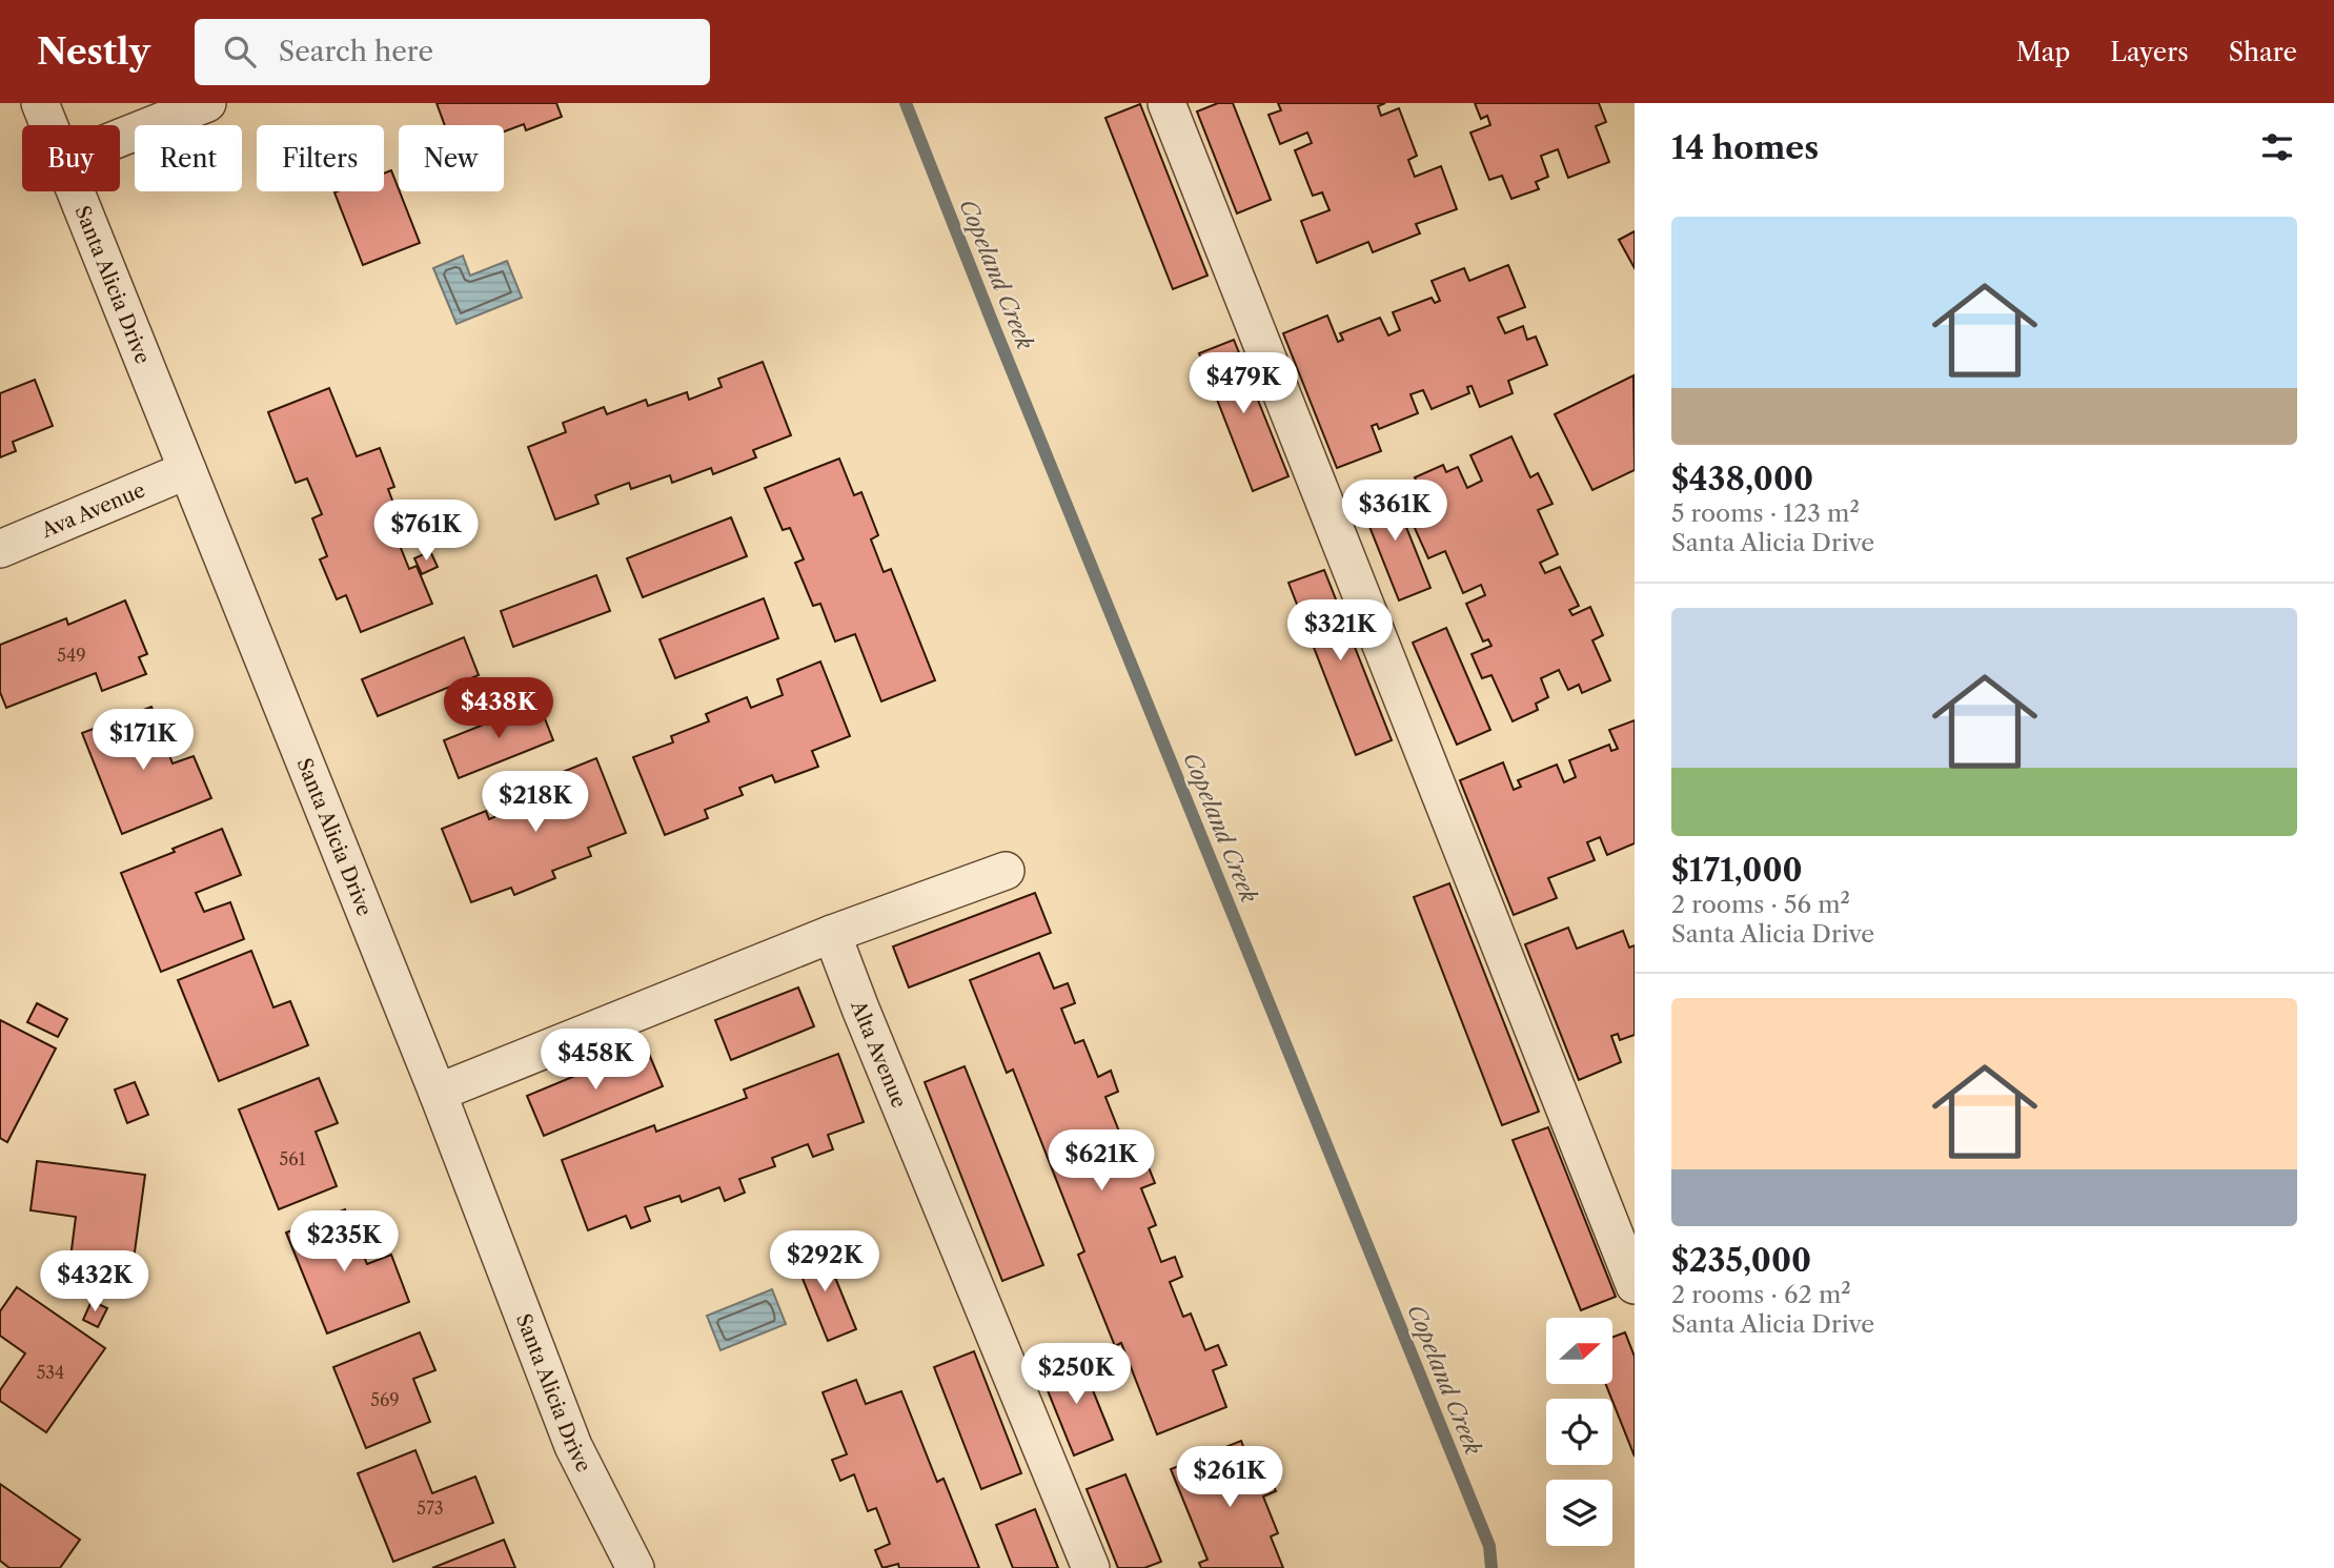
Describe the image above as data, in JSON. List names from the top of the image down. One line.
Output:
{"streets":{"street":["Santa Alicia Drive","Ava Avenue","Alta Avenue"]},"crossings":[["Santa Alicia Drive","Ava Avenue"]],"water":["Copeland Creek"],"house_numbers":["549","561","534","569","573"],"north":"right","page":{"header":"Nestly","search":"Search here","nav":["Map","Layers","Share"],"heading":"14 homes","chip":["Buy","Rent","Filters","New"],"list":[{"name":"$438,000","note":"5 rooms · 123 m² · Santa Alicia Drive"},{"name":"$171,000","note":"2 rooms · 56 m² · Santa Alicia Drive"},{"name":"$235,000","note":"2 rooms · 62 m² · Santa Alicia Drive"}],"price":["$479K","$361K","$761K","$321K","$438K","$171K","$218K","$458K","$621K","$235K","$292K","$432K","$250K","$261K"]}}
